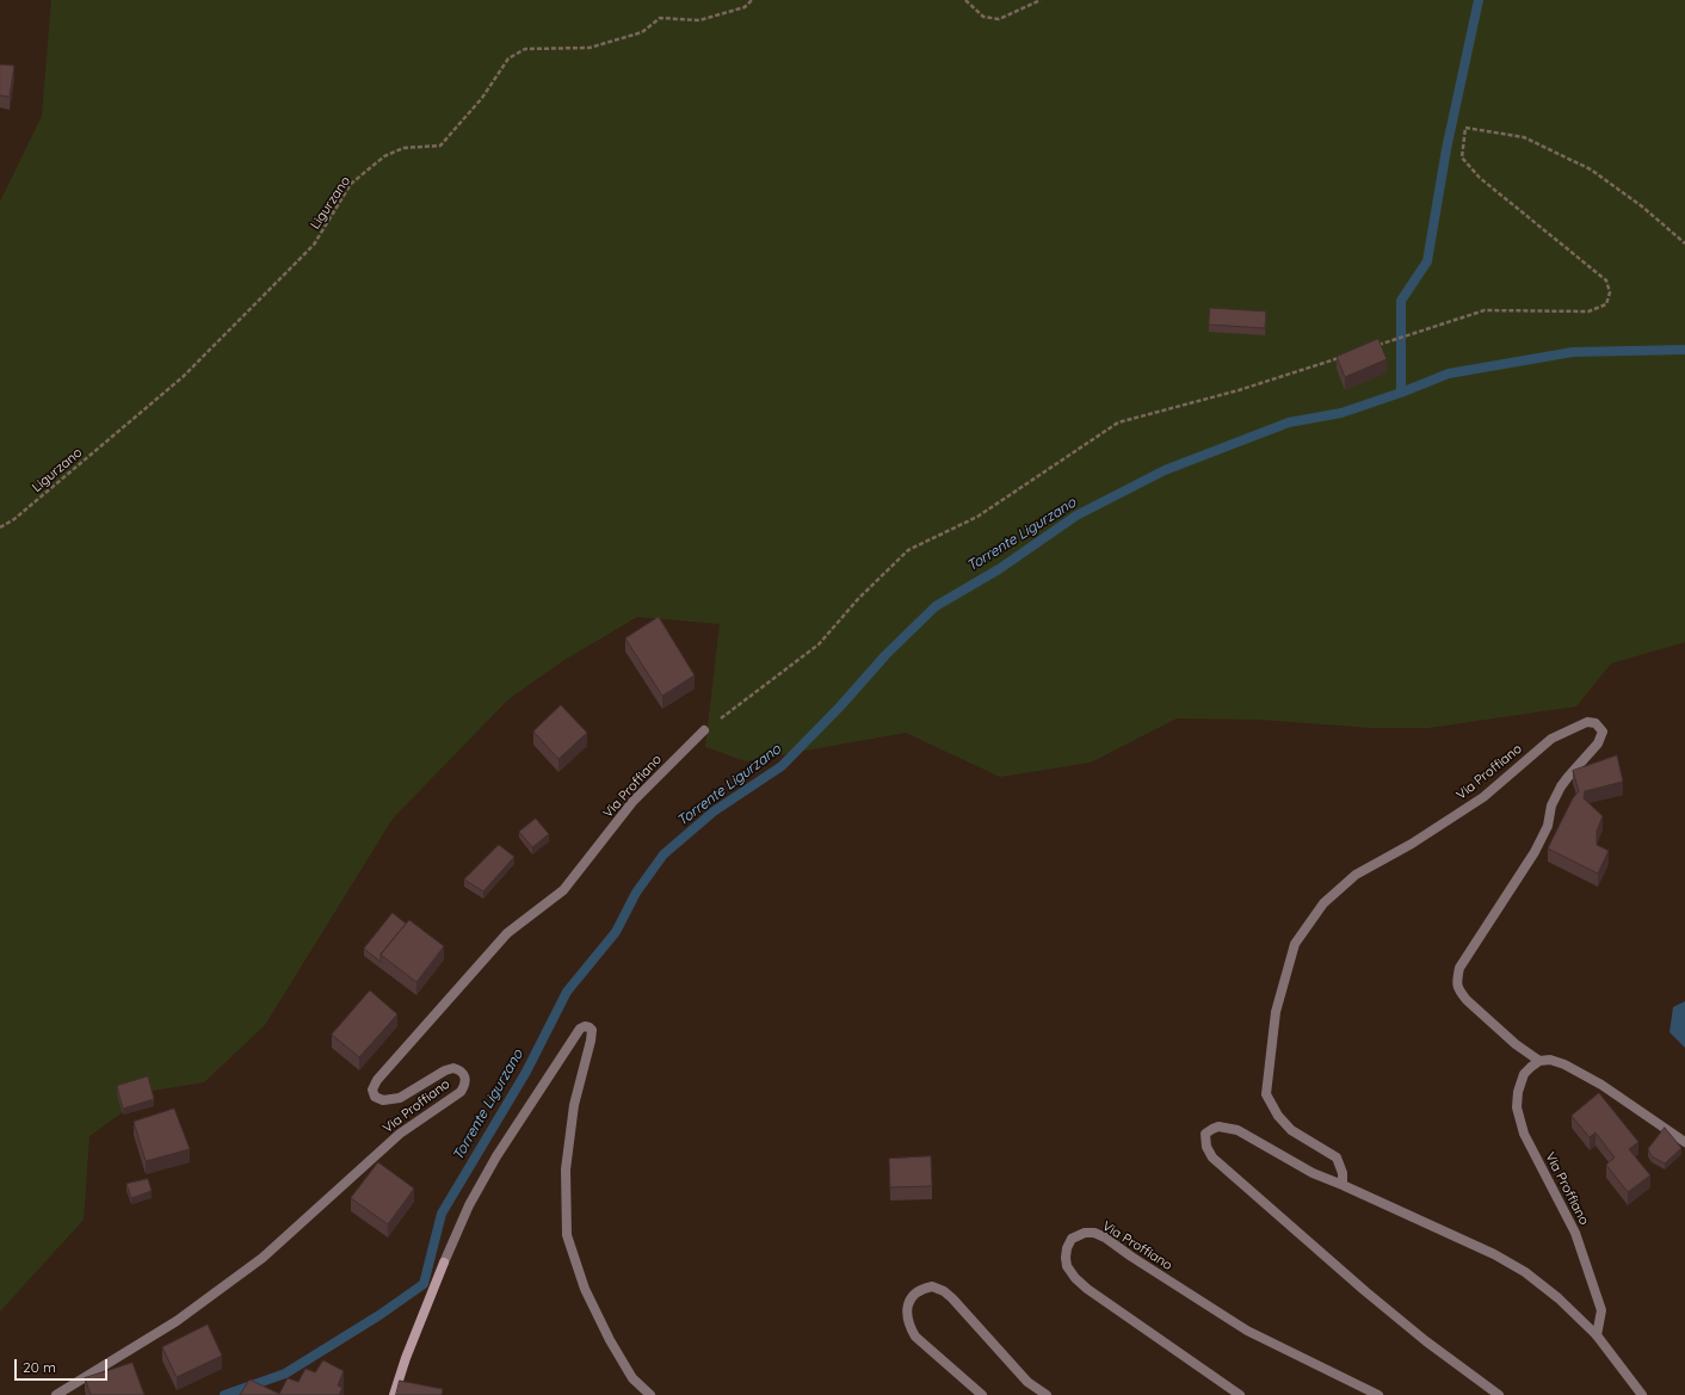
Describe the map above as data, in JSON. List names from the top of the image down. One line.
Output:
{"streets":{"street":["Via Proffiano"],"path":["Ligurzano"]},"water":["Torrente Ligurzano"],"scale_bar":"20 m"}
